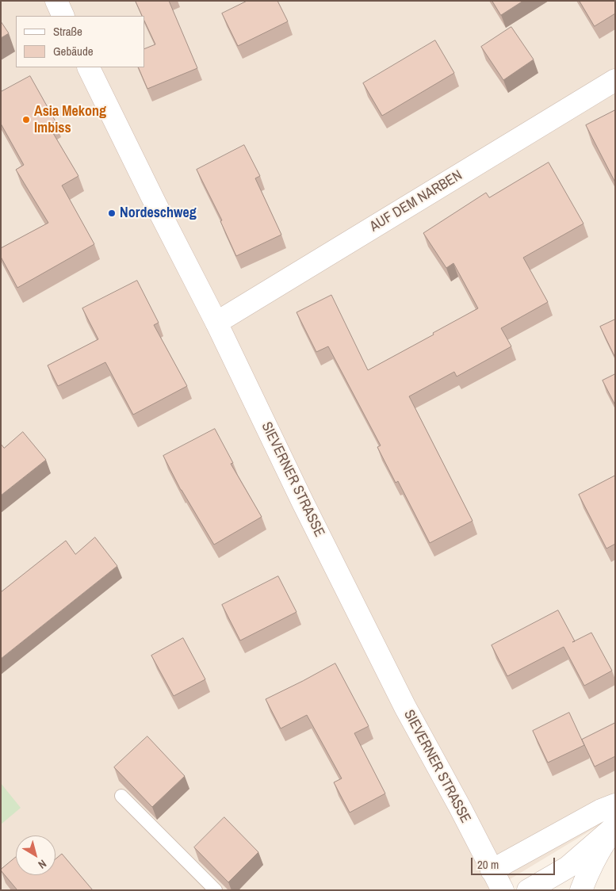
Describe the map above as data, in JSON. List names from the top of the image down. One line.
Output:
{"streets":{"main road":["AUF DEM NARBEN","SIEVERNER STRASSE"]},"crossings":[["AUF DEM NARBEN","SIEVERNER STRASSE"]],"places":["Asia Mekong Imbiss","Nordeschweg"],"legend":["Straße","Gebäude"],"scale_bar":"20 m","north":"bottom right"}
